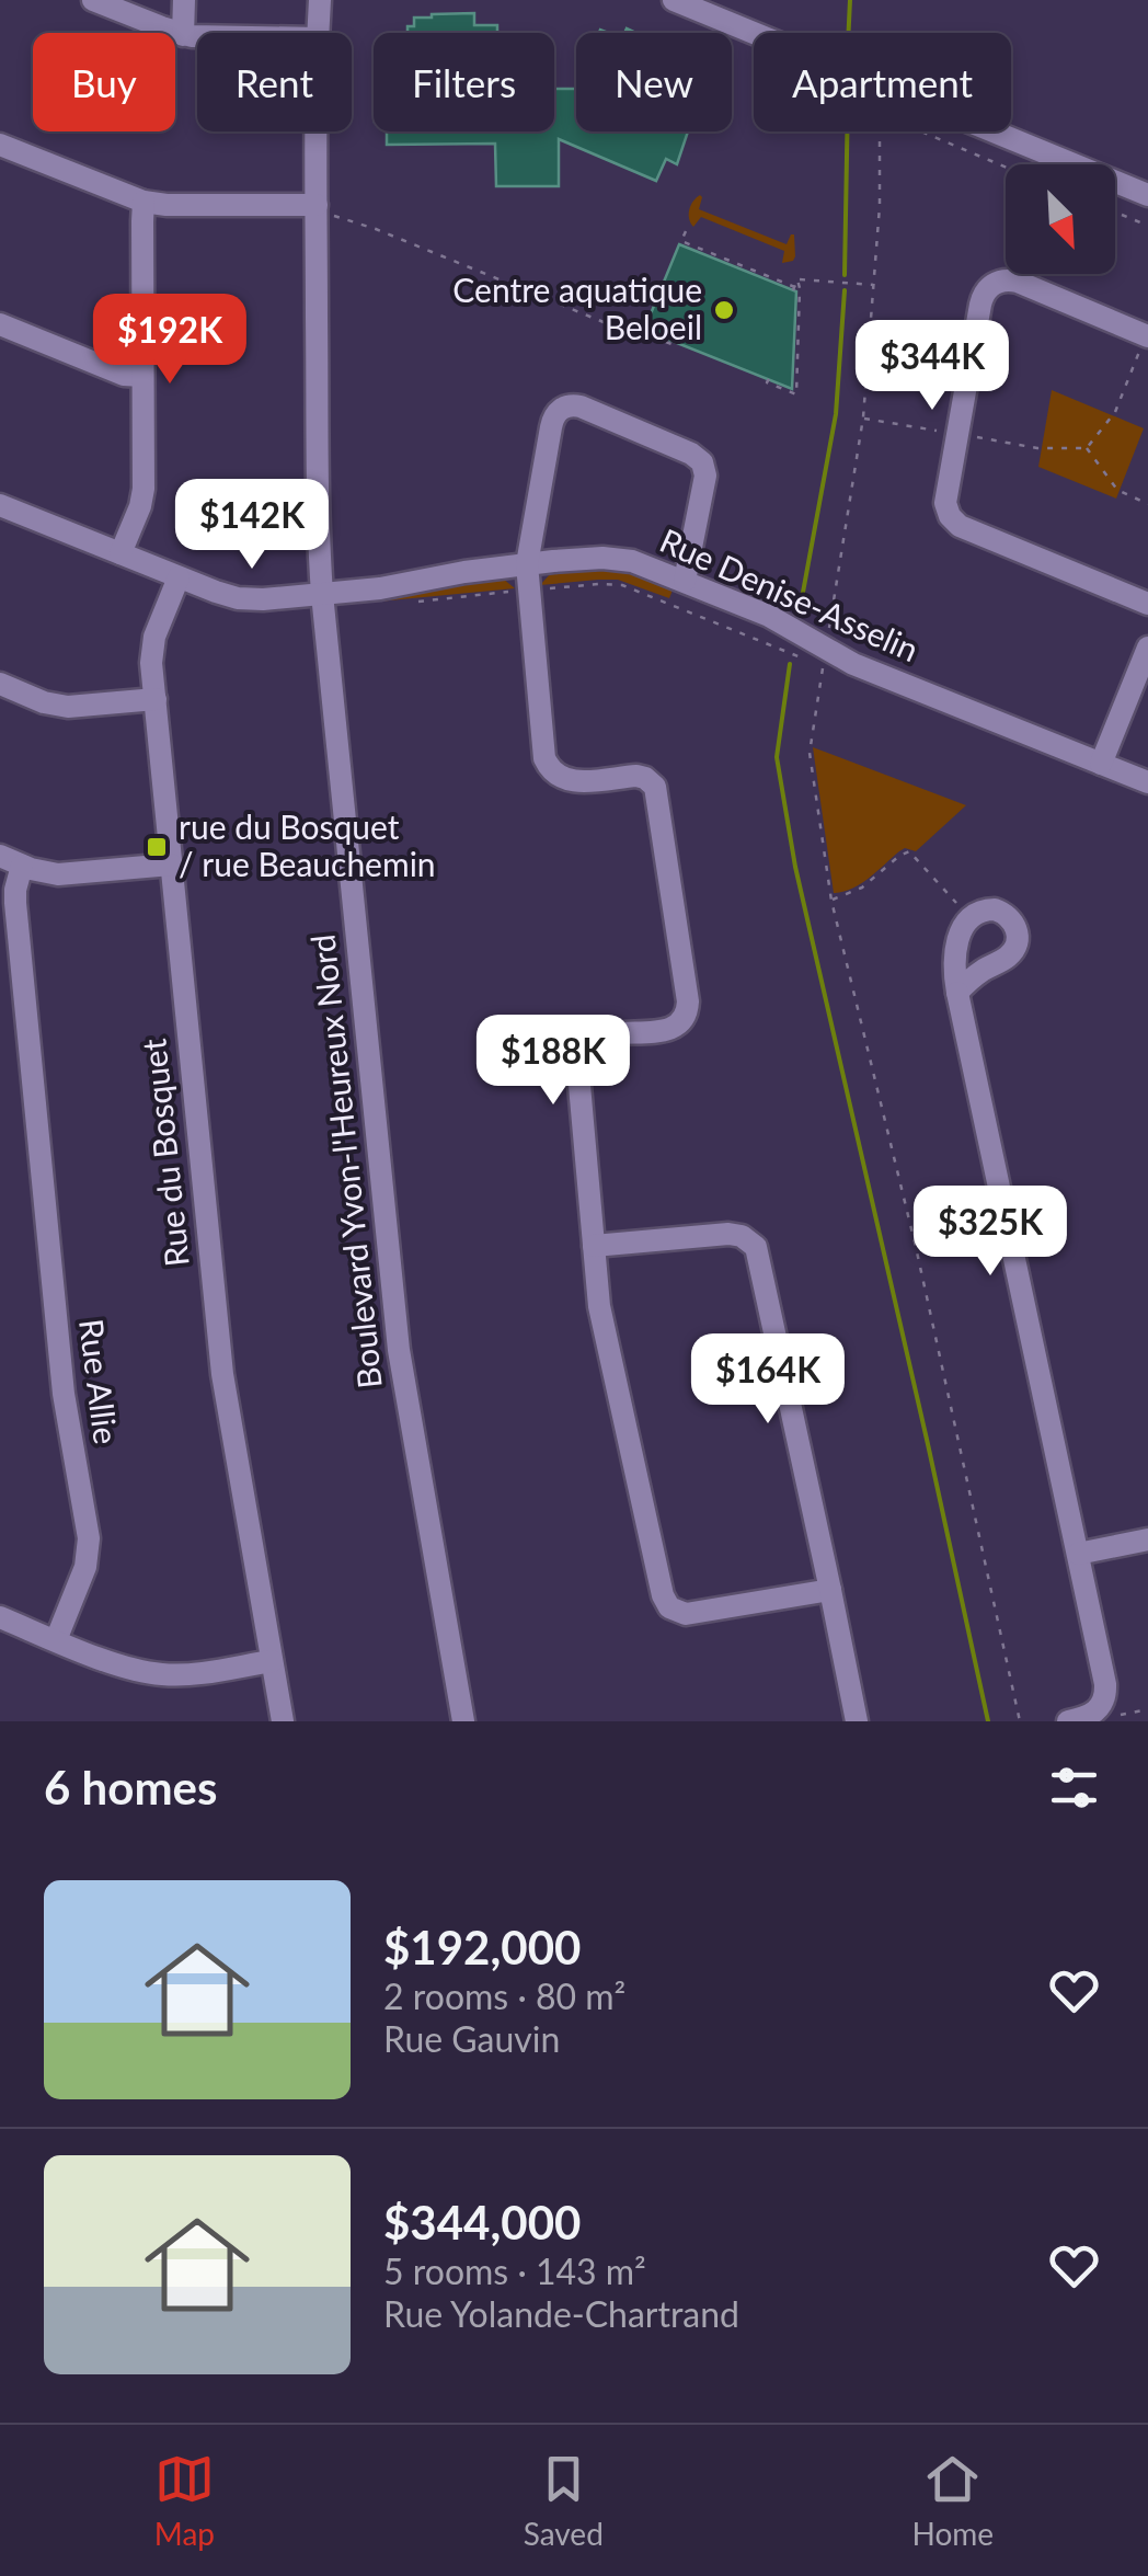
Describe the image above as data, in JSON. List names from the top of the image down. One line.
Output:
{"streets":{"street":["Rue Denise-Asselin","Rue du Bosquet","Boulevard Yvon-l'Heureux Nord","Rue Allie"]},"crossings":[["Rue Denise-Asselin","Rue du Bosquet"],["Rue Denise-Asselin","Boulevard Yvon-l'Heureux Nord"]],"places":{"other":["Centre aquatique Beloeil"],"transit":["rue du Bosquet / rue Beauchemin"]},"north":"bottom right","page":{"chip":["Buy","Rent","Filters","New","Apartment"],"price":["$192K","$344K","$142K","$188K","$325K","$164K"],"heading":"6 homes","list":[{"name":"$192,000","note":"2 rooms · 80 m² · Rue Gauvin"},{"name":"$344,000","note":"5 rooms · 143 m² · Rue Yolande-Chartrand"}],"tabs":["Map","Saved","Home"]}}
